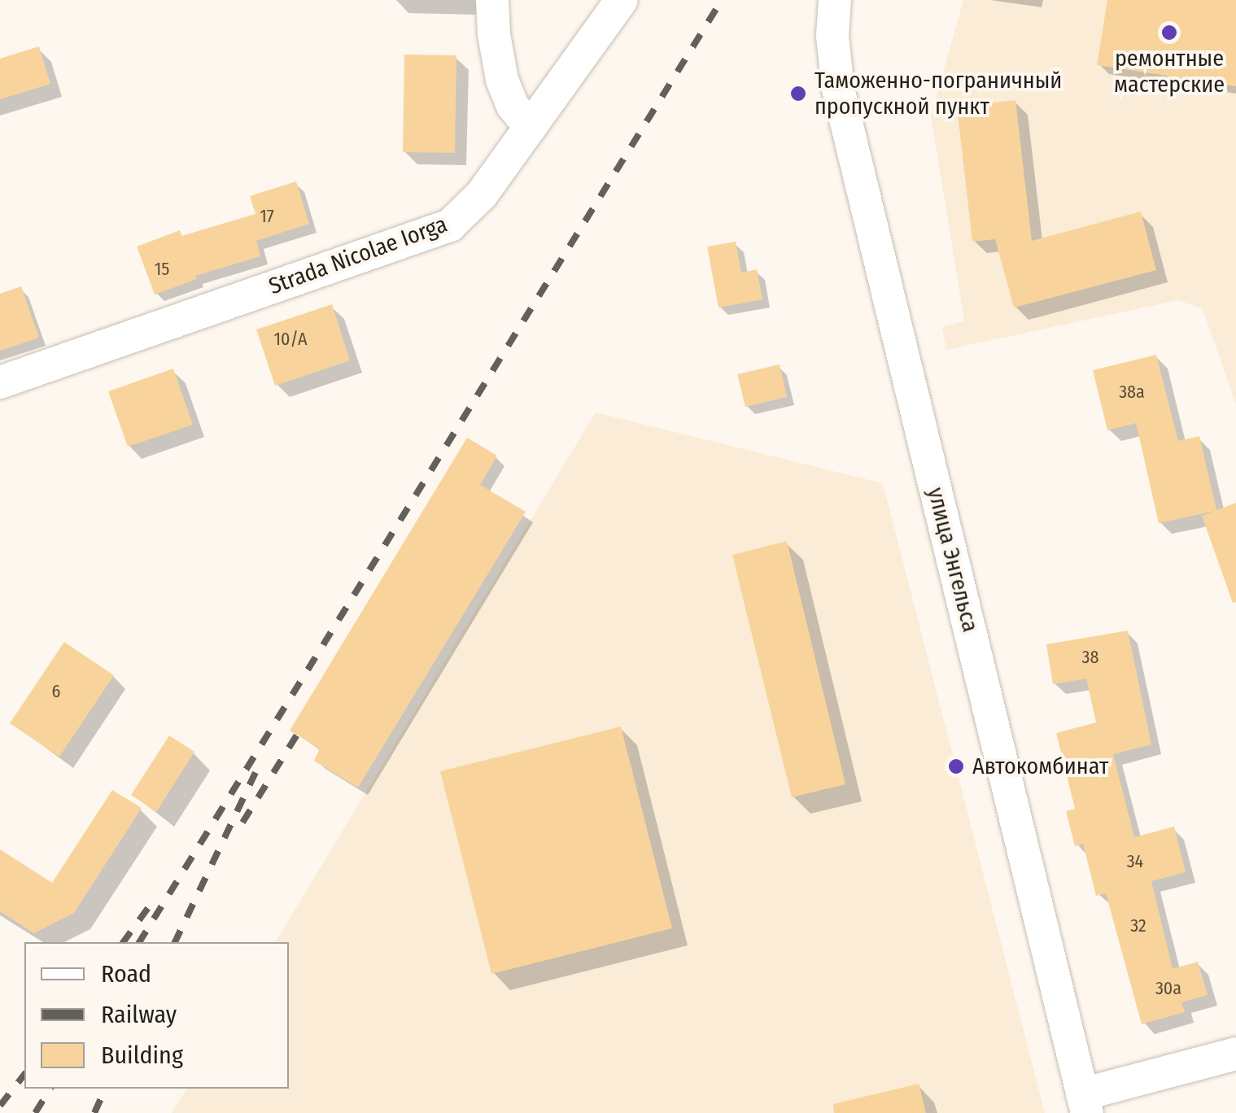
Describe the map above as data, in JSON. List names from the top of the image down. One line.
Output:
{"streets":{"street":["Strada Nicolae Iorga","улица Энгельса"]},"places":["ремонтные мастерские","Таможенно-пограничный пропускной пункт","Автокомбинат"],"house_numbers":["17","15","10/A","38а","38","6","34","32","30а"],"legend":["Road","Railway","Building"]}
